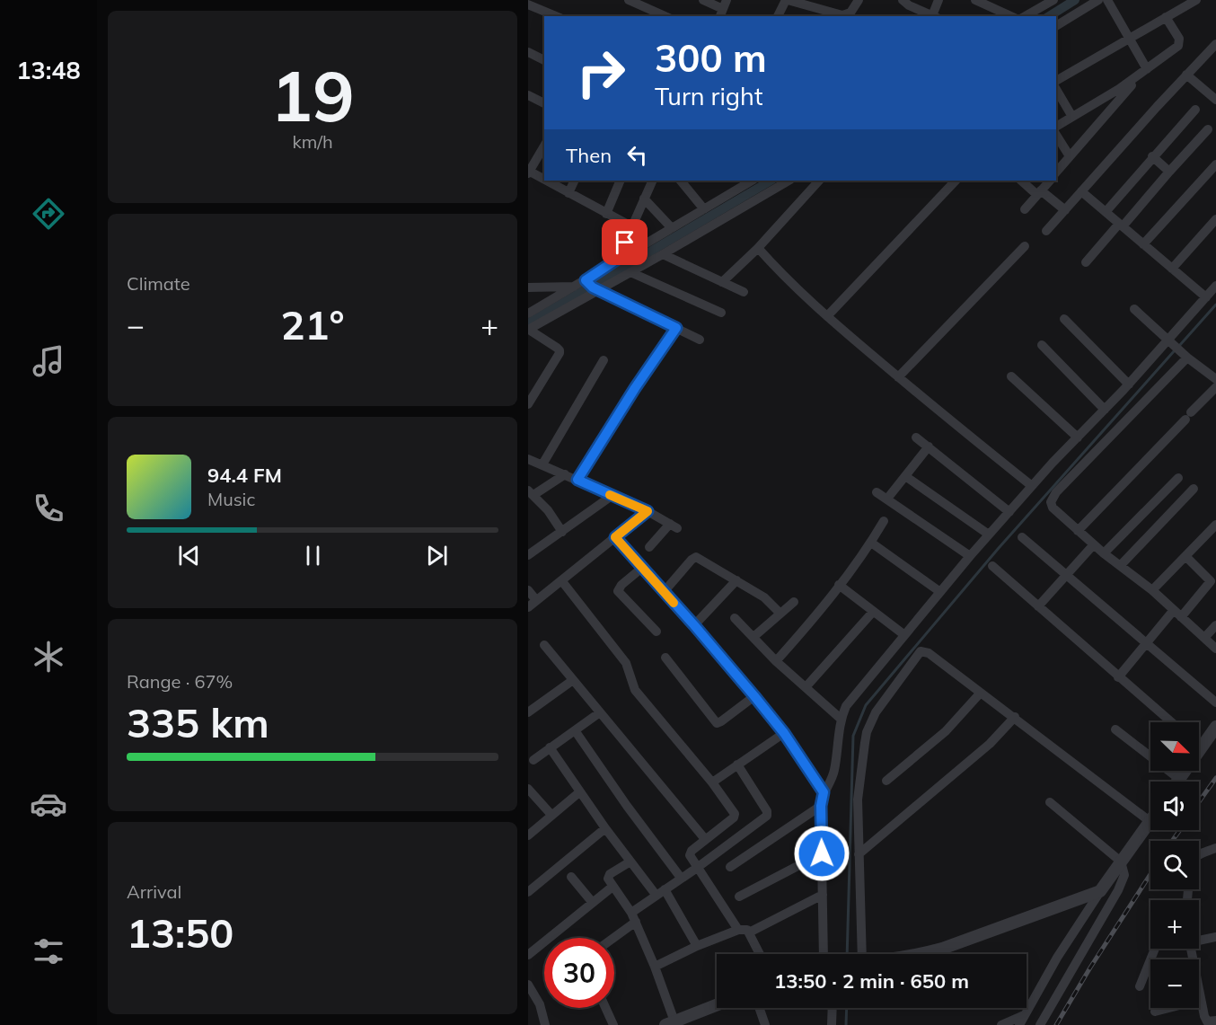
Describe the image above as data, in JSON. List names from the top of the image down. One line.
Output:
{"north":"bottom right","page":{"tabs":"13:48","tile":[["19","km/h"],"Climate",["Range · 67%","335 km"],["Arrival","13:50"]],"turn":["300 m","Turn right"],"then":"Then","heat":["−","21°","+"],"song":["94.4 FM","Music"],"map_buttons":["+","−"],"limit":"30","trip":"13:50 · 2 min · 650 m"}}
